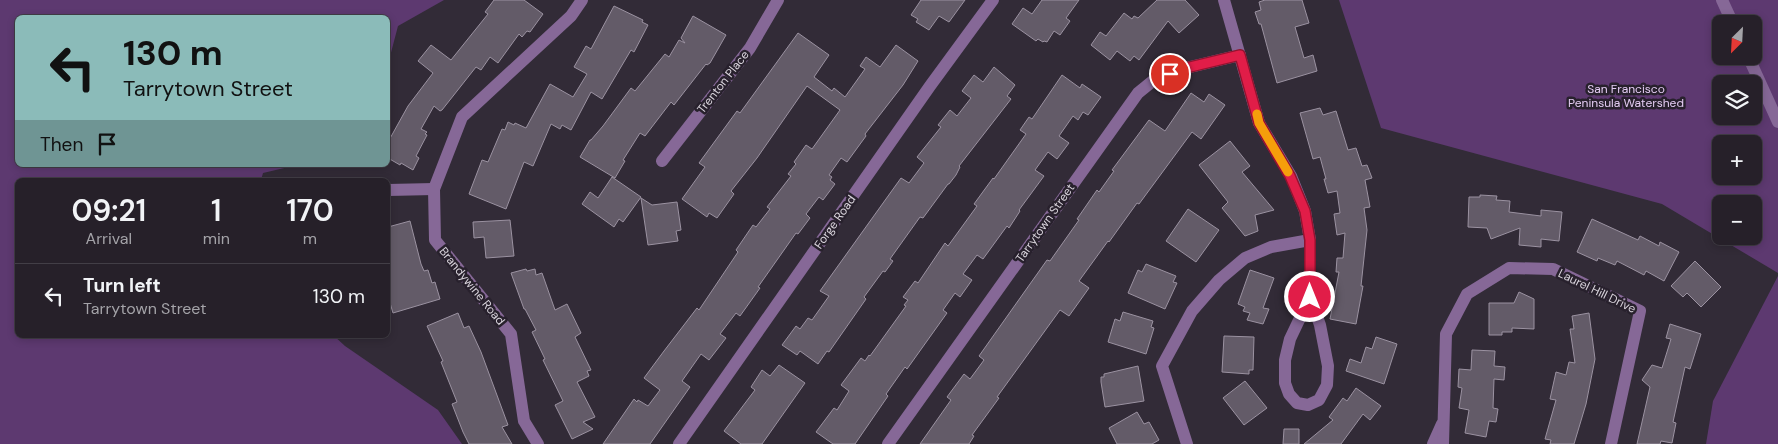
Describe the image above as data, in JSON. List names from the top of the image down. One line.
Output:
{"streets":{"street":["Trenton Place","Forge Road","Tarrytown Street","Brandywine Road","Laurel Hill Drive"]},"parks":["San Francisco Peninsula Watershed"],"north":"bottom left","page":{"map_buttons":["+","−"],"turn":["130 m","Tarrytown Street"],"then":"Then","eta":["09:21","Arrival","1","min","170","m"],"list":[{"name":"Turn left","note":"Tarrytown Street","value":"130 m"}]}}
